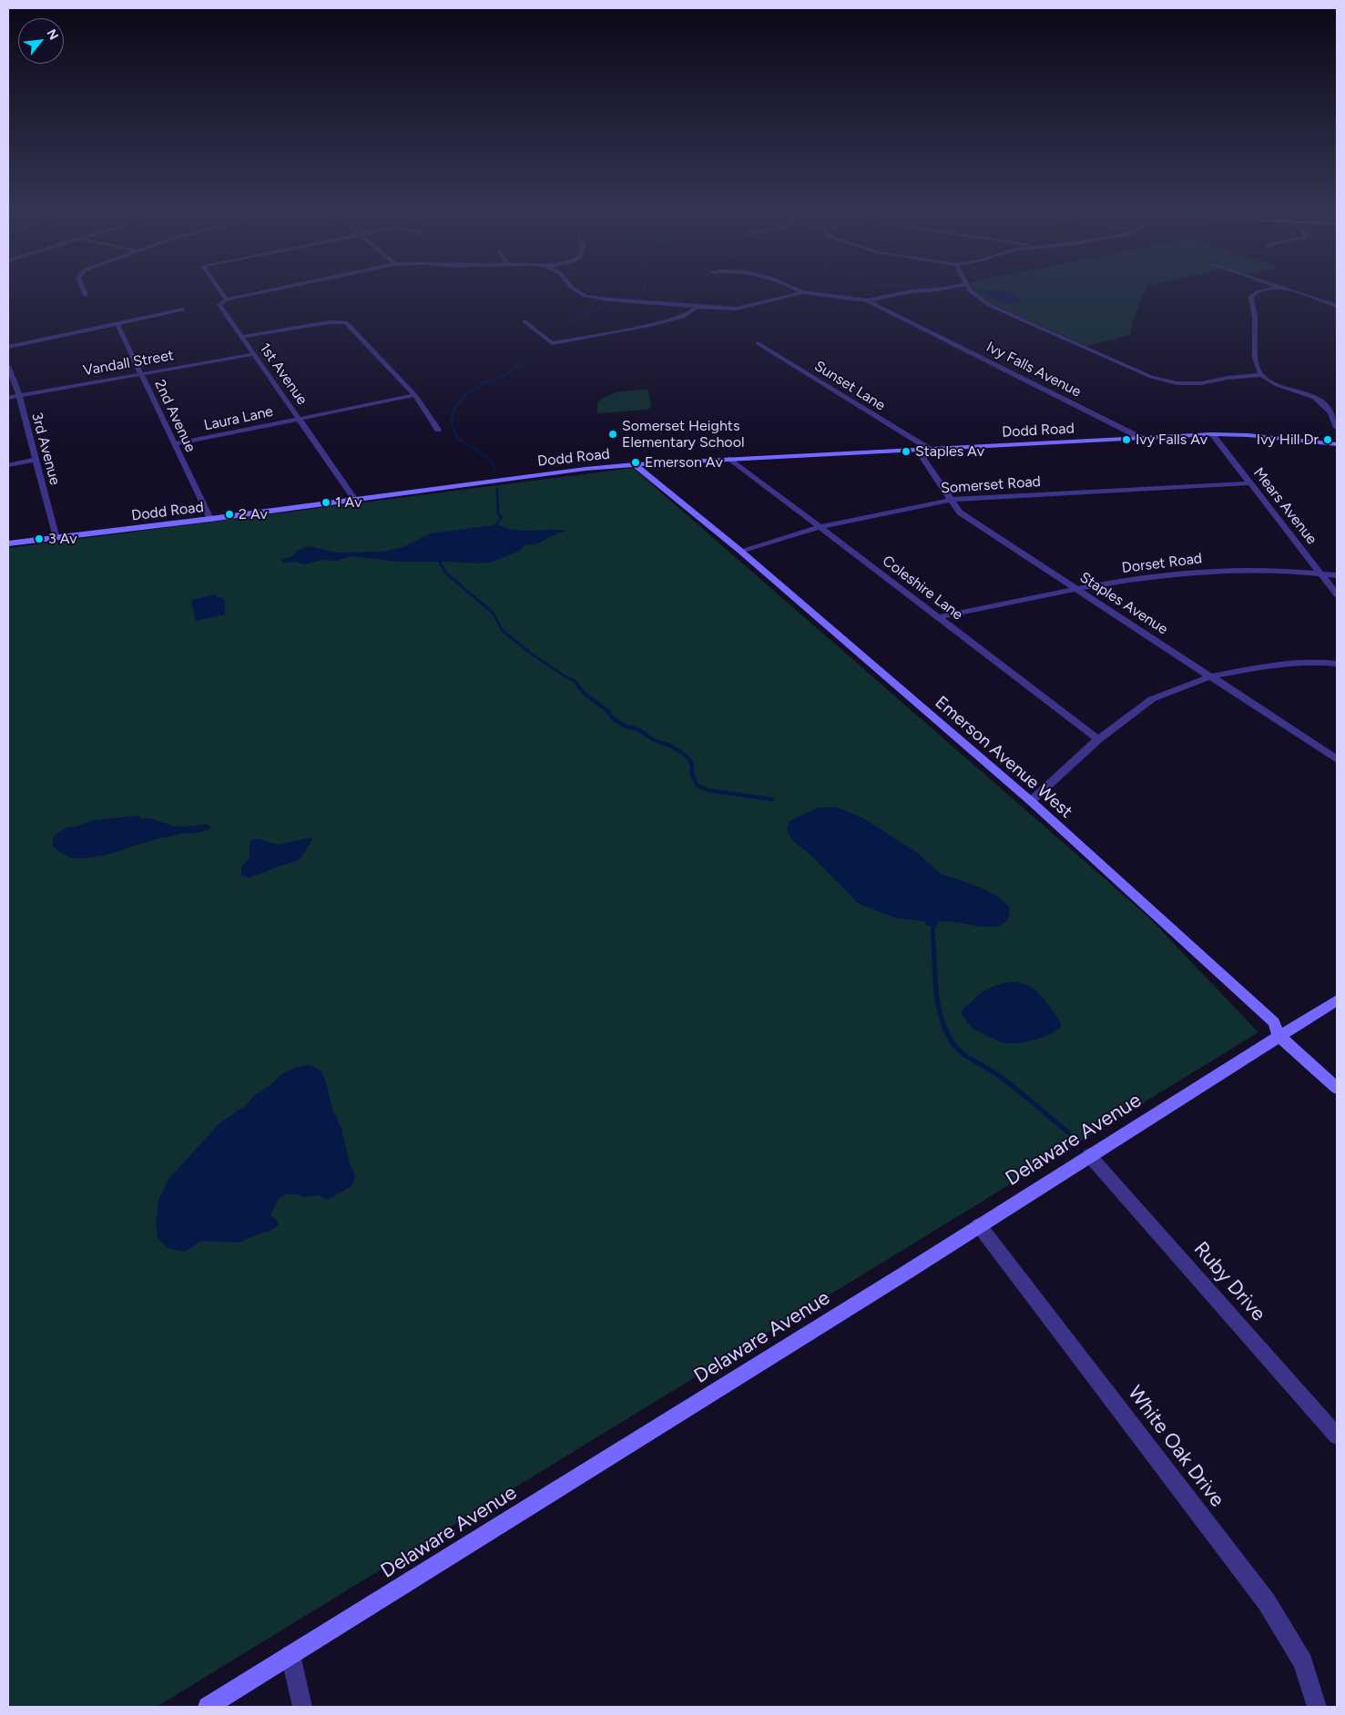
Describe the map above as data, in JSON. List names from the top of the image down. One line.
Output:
{"streets":{"street":["Vandall Street","Ivy Falls Avenue","1st Avenue","Sunset Lane","2nd Avenue","Laura Lane","Dodd Road","3rd Avenue","Somerset Road","Mears Avenue","Dorset Road","Coleshire Lane","Staples Avenue","Emerson Avenue West","Delaware Avenue","Ruby Drive","White Oak Drive"]},"crossings":[["Vandall Street","1st Avenue"],["Vandall Street","2nd Avenue"],["Vandall Street","3rd Avenue"],["Ivy Falls Avenue","Dodd Road"],["1st Avenue","Laura Lane"],["1st Avenue","Dodd Road"],["Sunset Lane","Dodd Road"],["Sunset Lane","Staples Avenue"],["2nd Avenue","Laura Lane"],["2nd Avenue","Dodd Road"],["Dodd Road","3rd Avenue"],["Dodd Road","Mears Avenue"],["Dodd Road","Coleshire Lane"],["Dodd Road","Staples Avenue"],["Dodd Road","Emerson Avenue West"],["Somerset Road","Mears Avenue"],["Somerset Road","Coleshire Lane"],["Somerset Road","Staples Avenue"],["Somerset Road","Emerson Avenue West"],["Mears Avenue","Dorset Road"],["Dorset Road","Coleshire Lane"],["Dorset Road","Staples Avenue"],["Emerson Avenue West","Delaware Avenue"],["Delaware Avenue","Ruby Drive"],["Delaware Avenue","White Oak Drive"]],"places":["Somerset Heights Elementary School","Ivy Falls Av","Ivy Hill Dr","Staples Av","Emerson Av","1 Av","2 Av","3 Av"],"north":"top right"}
